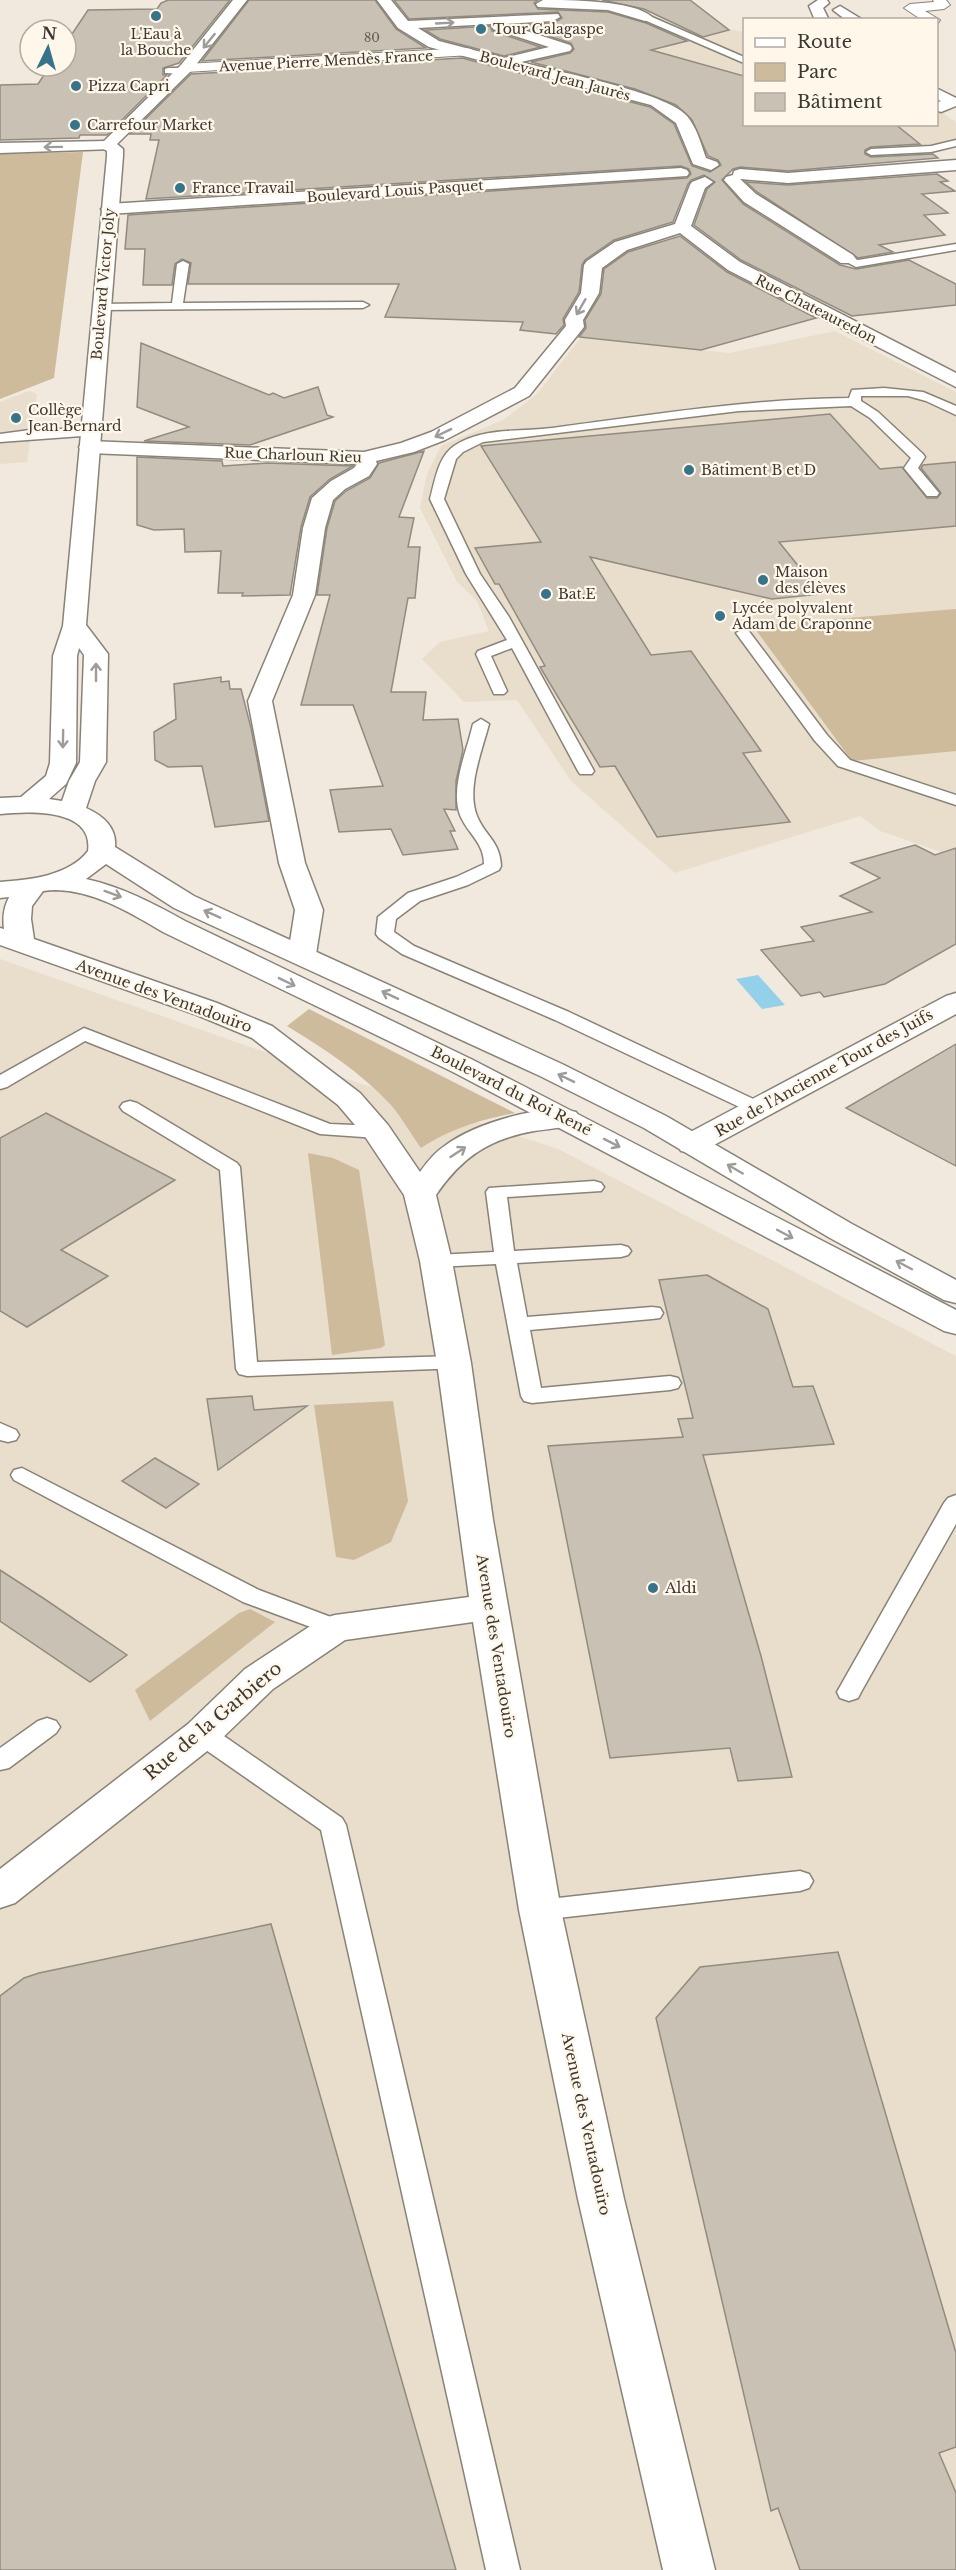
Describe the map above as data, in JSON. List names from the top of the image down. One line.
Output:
{"streets":{"street":["Avenue Pierre Mendès France","Boulevard Jean Jaurès","Boulevard Louis Pasquet","Boulevard Victor Joly","Rue Chateauredon","Rue Charloun Rieu","Avenue des Ventadouïro","Rue de l'Ancienne Tour des Juifs","Boulevard du Roi René","Rue de la Garbiero"]},"crossings":[["Avenue Pierre Mendès France","Boulevard Jean Jaurès"],["Boulevard Louis Pasquet","Boulevard Victor Joly"],["Boulevard Victor Joly","Rue Charloun Rieu"],["Rue Chateauredon","Rue Charloun Rieu"],["Avenue des Ventadouïro","Rue de la Garbiero"]],"one_way":["Rue Charloun Rieu"],"places":["L'Eau à la Bouche","Tour Galagaspe","Pizza Capri","Carrefour Market","France Travail","Collège Jean Bernard","Bâtiment B et D","Maison des élèves","Bat.E","Lycée polyvalent Adam de Craponne","Aldi"],"house_numbers":["80"],"legend":["Route","Parc","Bâtiment"],"north":"top"}
